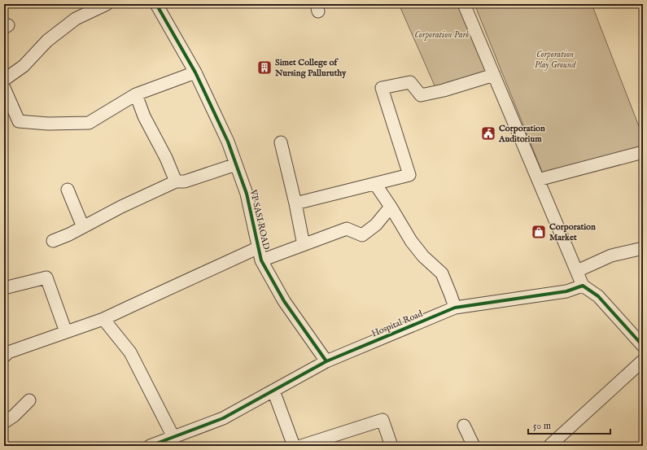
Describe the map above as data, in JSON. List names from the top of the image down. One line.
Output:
{"streets":{"street":["VP SASI ROAD","Hospital Road"]},"crossings":[["VP SASI ROAD","Hospital Road"]],"parks":["Corporation Park","Corporation Play Ground"],"places":{"building":["Simet College of Nursing Palluruthy"],"public building":["Corporation Auditorium"],"shop":["Corporation Market"]},"scale_bar":"50 m"}
